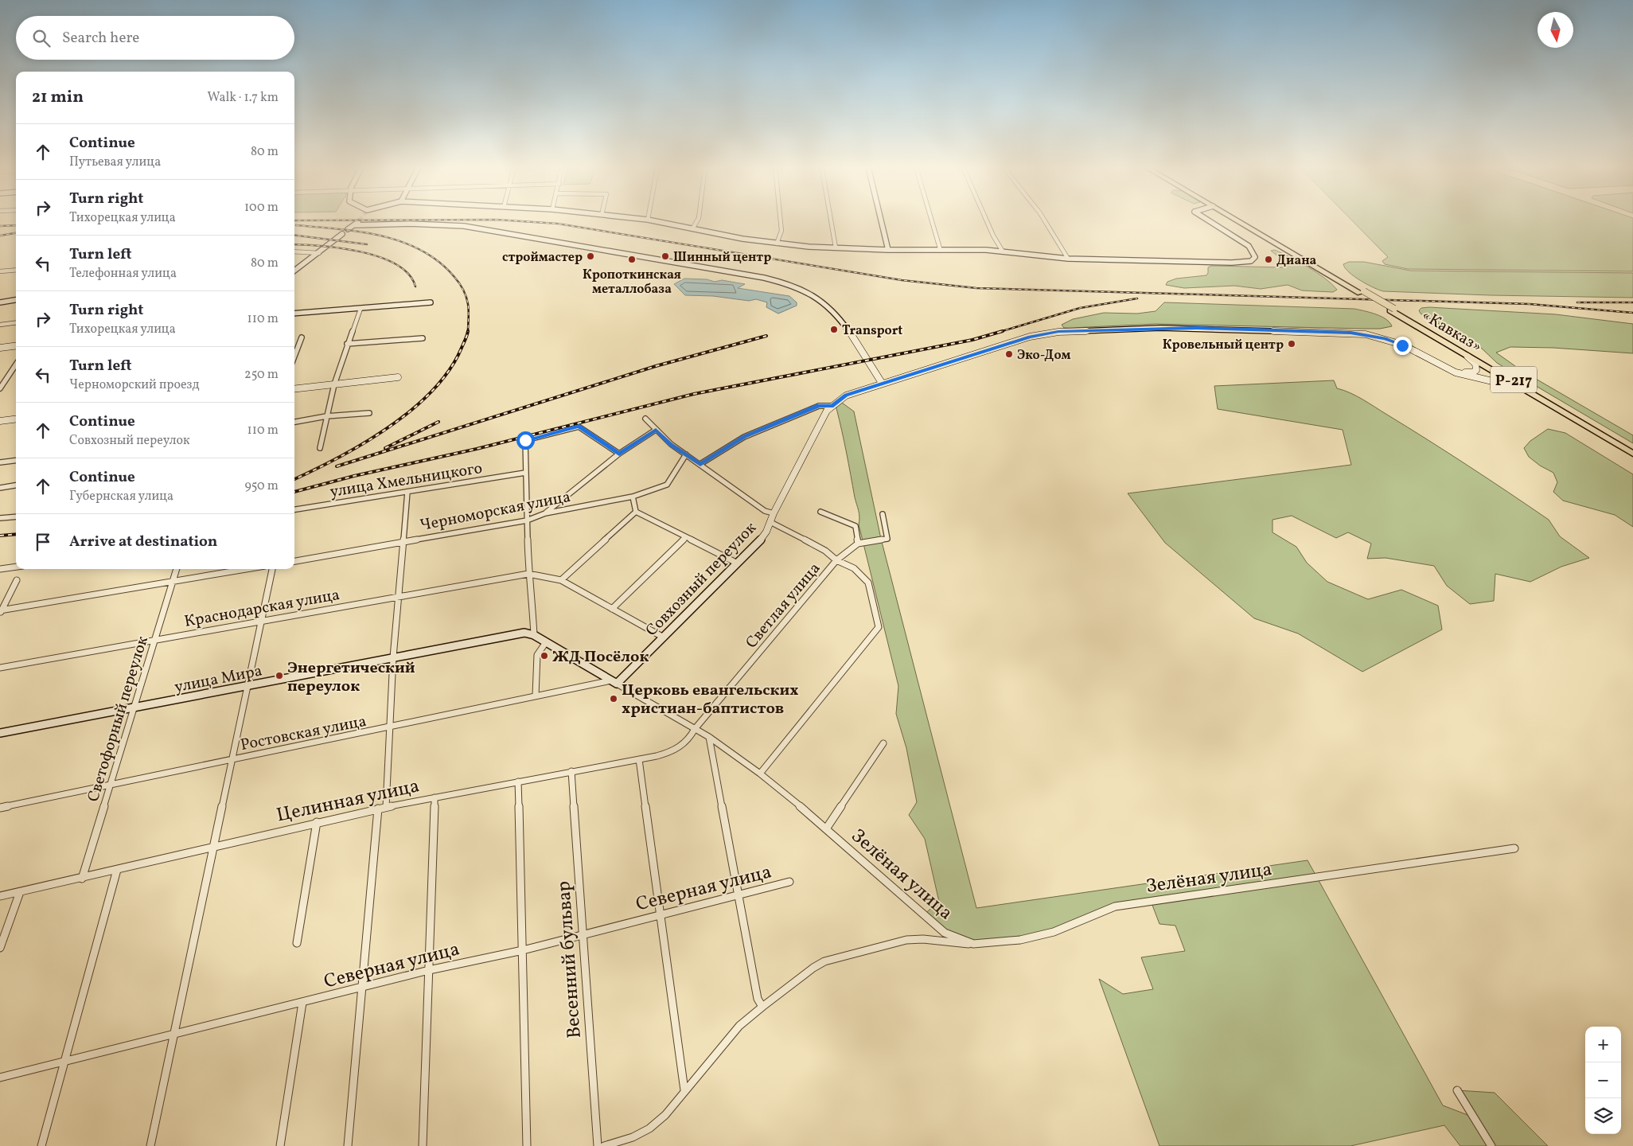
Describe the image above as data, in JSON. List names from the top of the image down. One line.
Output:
{"streets":{"highway":["«Кавказ»","Р-217"],"street":["улица Хмельницкого","Черноморская улица","Совхозный переулок","Светлая улица","Краснодарская улица","улица Мира","Светофорный переулок","Ростовская улица","Целинная улица","Зелёная улица","Северная улица","Весенний бульвар"]},"crossings":[["«Кавказ»","Совхозный переулок"],["Совхозный переулок","Краснодарская улица"],["Совхозный переулок","Ростовская улица"],["Совхозный переулок","Зелёная улица"],["Светлая улица","Целинная улица"],["Светлая улица","Зелёная улица"],["Краснодарская улица","Светофорный переулок"],["улица Мира","Светофорный переулок"],["улица Мира","Зелёная улица"],["Светофорный переулок","Ростовская улица"],["Светофорный переулок","Целинная улица"],["Ростовская улица","Зелёная улица"],["Целинная улица","Зелёная улица"],["Целинная улица","Весенний бульвар"],["Северная улица","Весенний бульвар"]],"places":["строймастер","Шинный центр","Кропоткинская металлобаза","Диана","Transport","Кровельный центр","Эко-Дом","ЖД Посёлок","Энергетический переулок","Церковь евангельских христиан-баптистов"],"north":"bottom","page":{"search":"Search here","heading":["21 min","Walk · 1.7 km"],"list":[["Continue","Путьевая улица","80 m"],["Turn right","Тихорецкая улица","100 m"],["Turn left","Телефонная улица","80 m"],["Turn right","Тихорецкая улица","110 m"],["Turn left","Черноморский проезд","250 m"],["Continue","Совхозный переулок","110 m"],["Continue","Губернская улица","950 m"],"Arrive at destination"],"map_buttons":["+","−"]}}
